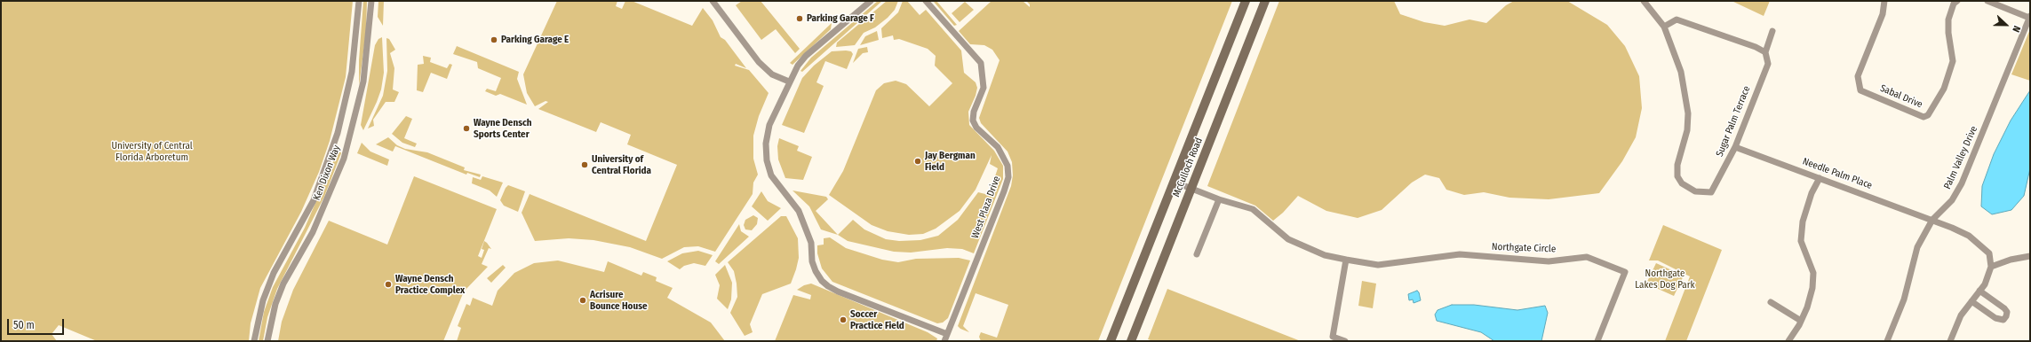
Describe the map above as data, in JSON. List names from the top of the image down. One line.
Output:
{"streets":{"main road":["McCulloch Road"],"street":["Sabal Drive","Sugar Palm Terrace","Palm Valley Drive","Ken Dixon Way","Needle Palm Place","West Plaza Drive","Northgate Circle"]},"crossings":[["Sugar Palm Terrace","Needle Palm Place"],["Palm Valley Drive","Needle Palm Place"],["McCulloch Road","Northgate Circle"]],"parks":["University of Central Florida Arboretum","Northgate Lakes Dog Park"],"places":["Parking Garage F","Parking Garage E","Wayne Densch Sports Center","Jay Bergman Field","University of Central Florida","Wayne Densch Practice Complex","Acrisure Bounce House","Soccer Practice Field"],"scale_bar":"50 m","north":"right"}
